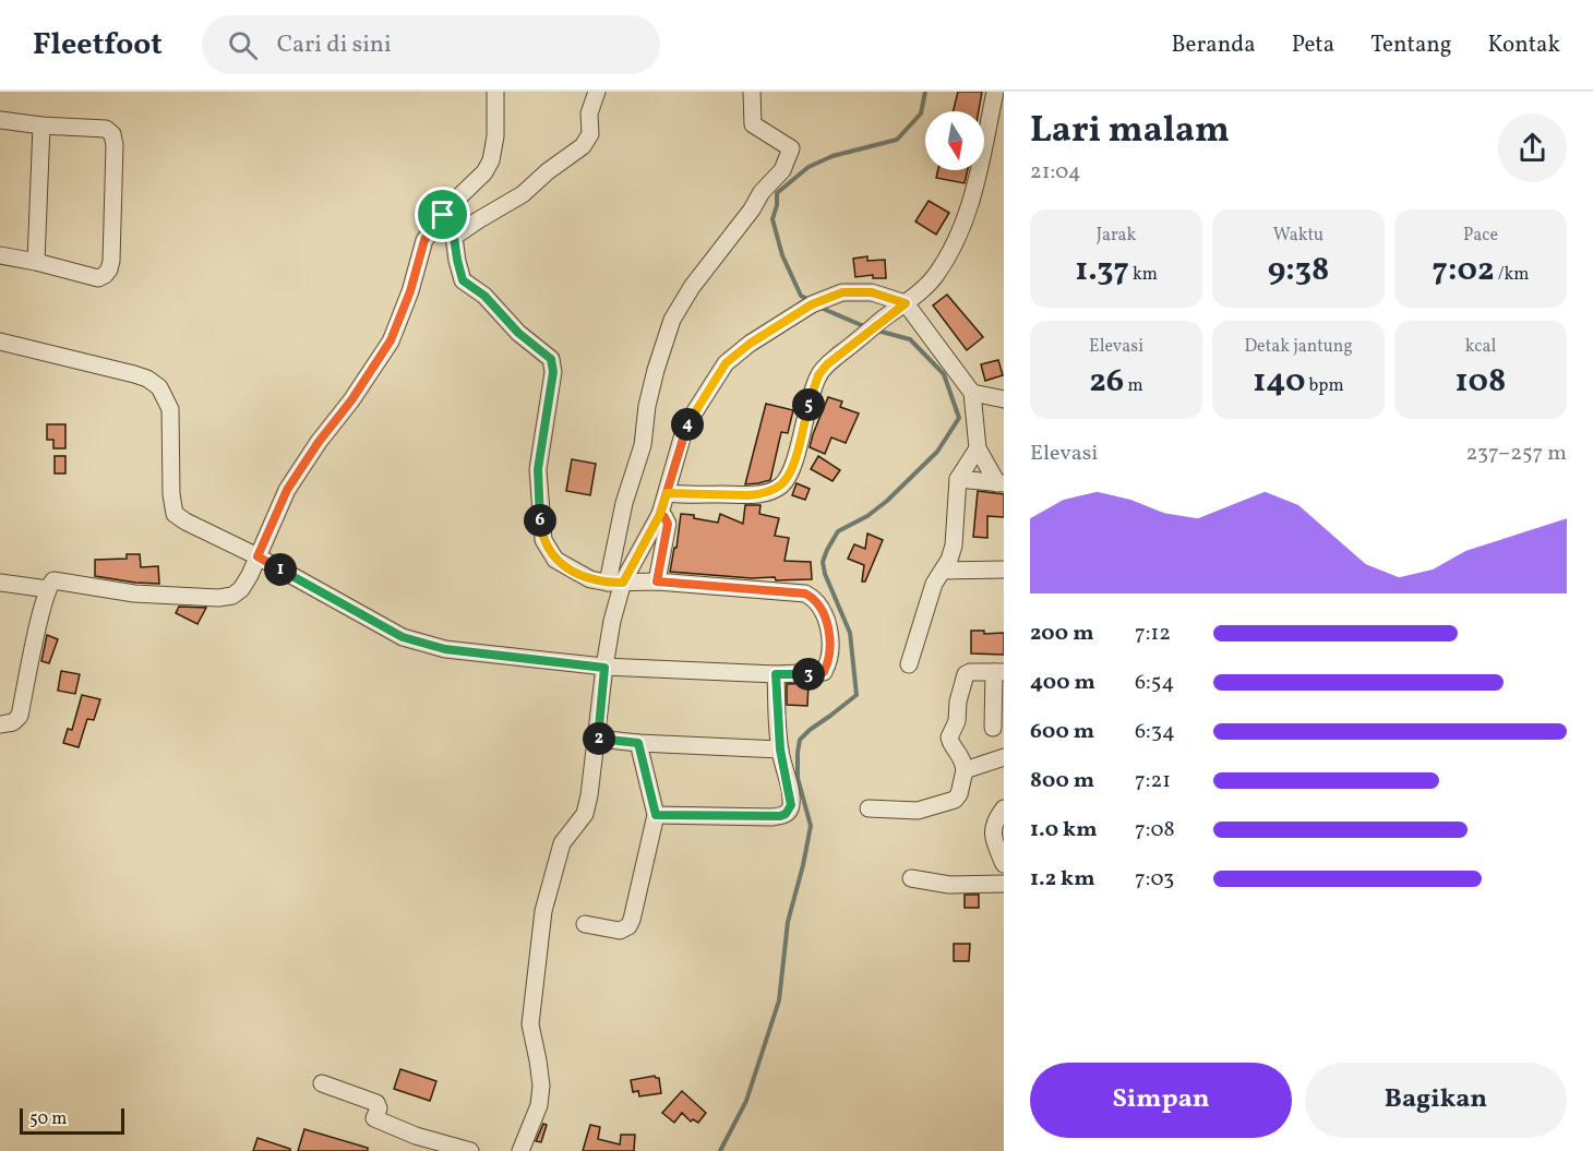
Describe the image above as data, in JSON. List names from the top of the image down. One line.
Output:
{"scale_bar":"50 m","north":"bottom","page":{"header":"Fleetfoot","search":"Cari di sini","nav":["Beranda","Peta","Tentang","Kontak"],"heading":["Lari malam","21:04"],"stats":[["Jarak","1.37 km"],["Waktu","9:38"],["Pace","7:02 /km"],["Elevasi","26 m"],["Detak jantung","140 bpm"],["kcal","108"]],"pins":["5","4","6","1","3","2"],"chart":["Elevasi","237–257 m"],"list":[{"name":"200 m","note":"7:12"},{"name":"400 m","note":"6:54"},{"name":"600 m","note":"6:34"},{"name":"800 m","note":"7:21"},{"name":"1.0 km","note":"7:08"},{"name":"1.2 km","note":"7:03"}],"buttons":["Simpan","Bagikan"],"scale":"50 m"}}
